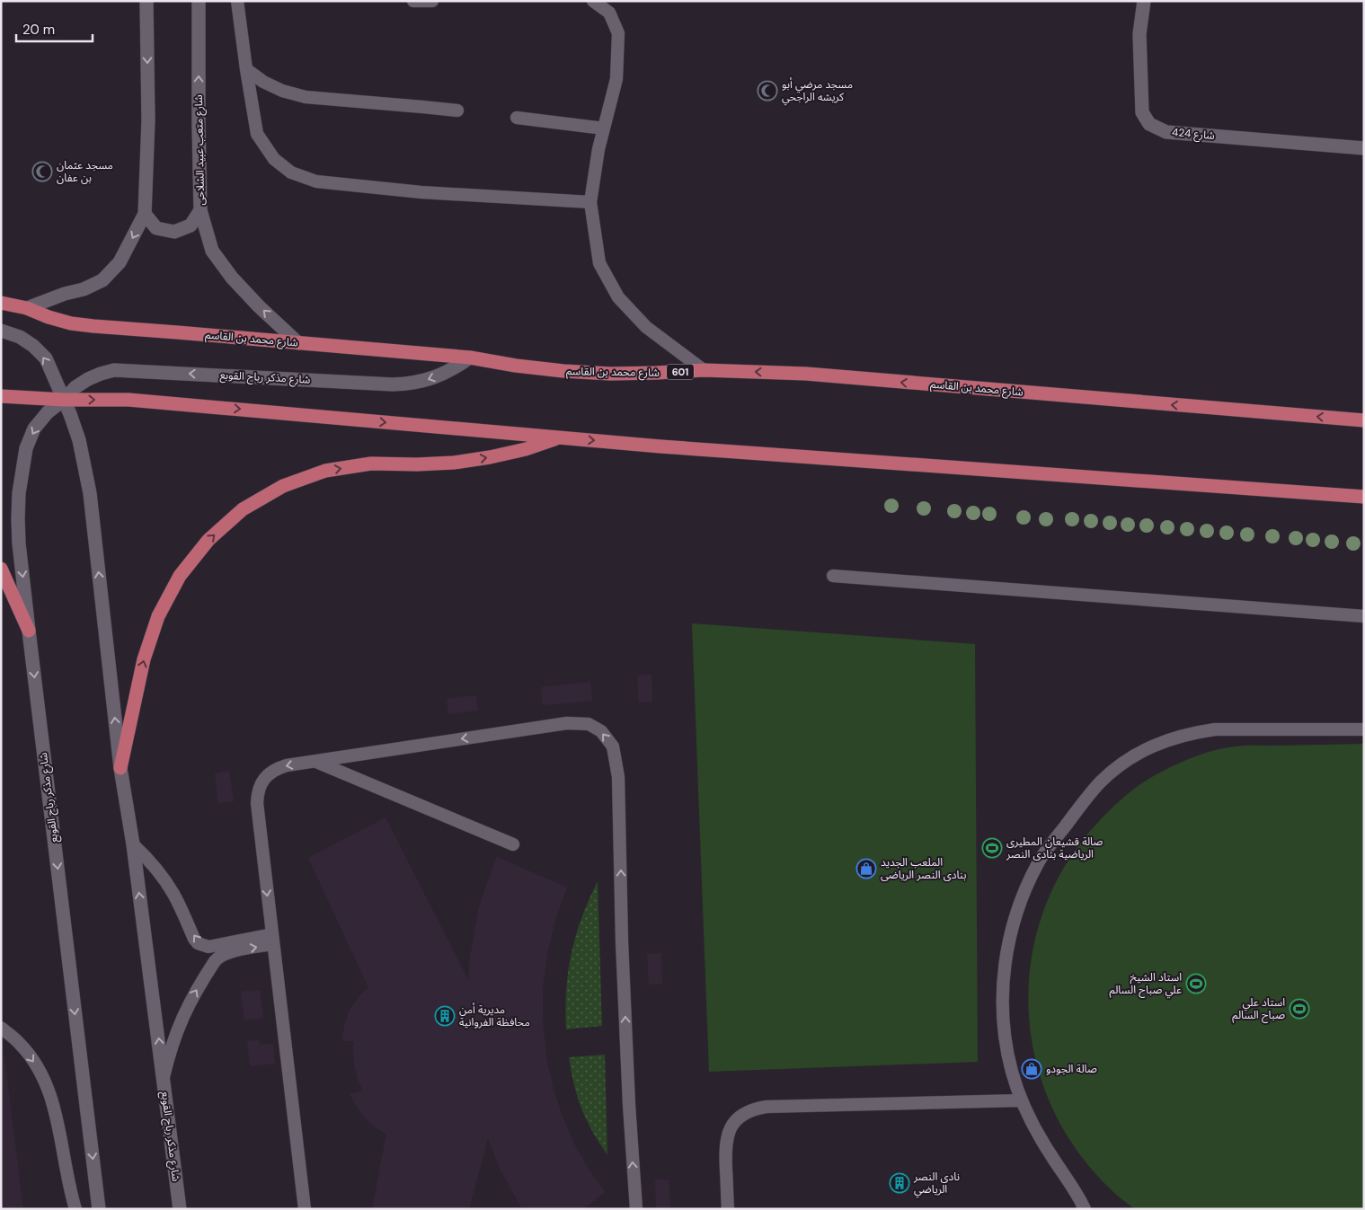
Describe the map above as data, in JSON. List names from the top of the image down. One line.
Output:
{"streets":{"main road":["شارع محمد بن القاسم","601"],"street":["شارع 424","شارع متعب عبيد الشلاحى","شارع مذكر رباح القوبع"]},"crossings":[["شارع متعب عبيد الشلاحى","شارع محمد بن القاسم"],["شارع محمد بن القاسم","شارع مذكر رباح القوبع"]],"places":{"mosque":["مسجد مرضي أبو كريشه الراجحي","مسجد عثمان بن عفان"],"sports":["صالة قشيعان المطيرى الرياضية بنادى النصر","استاد الشيخ علي صباح السالم","استاد علي صباح السالم"],"shop":["الملعب الجديد بنادى النصر الرياضى","صالة الجودو"],"building":["مديرية أمن محافظة الفروانية","نادي النصر الرياضي"]},"scale_bar":"20 m"}
